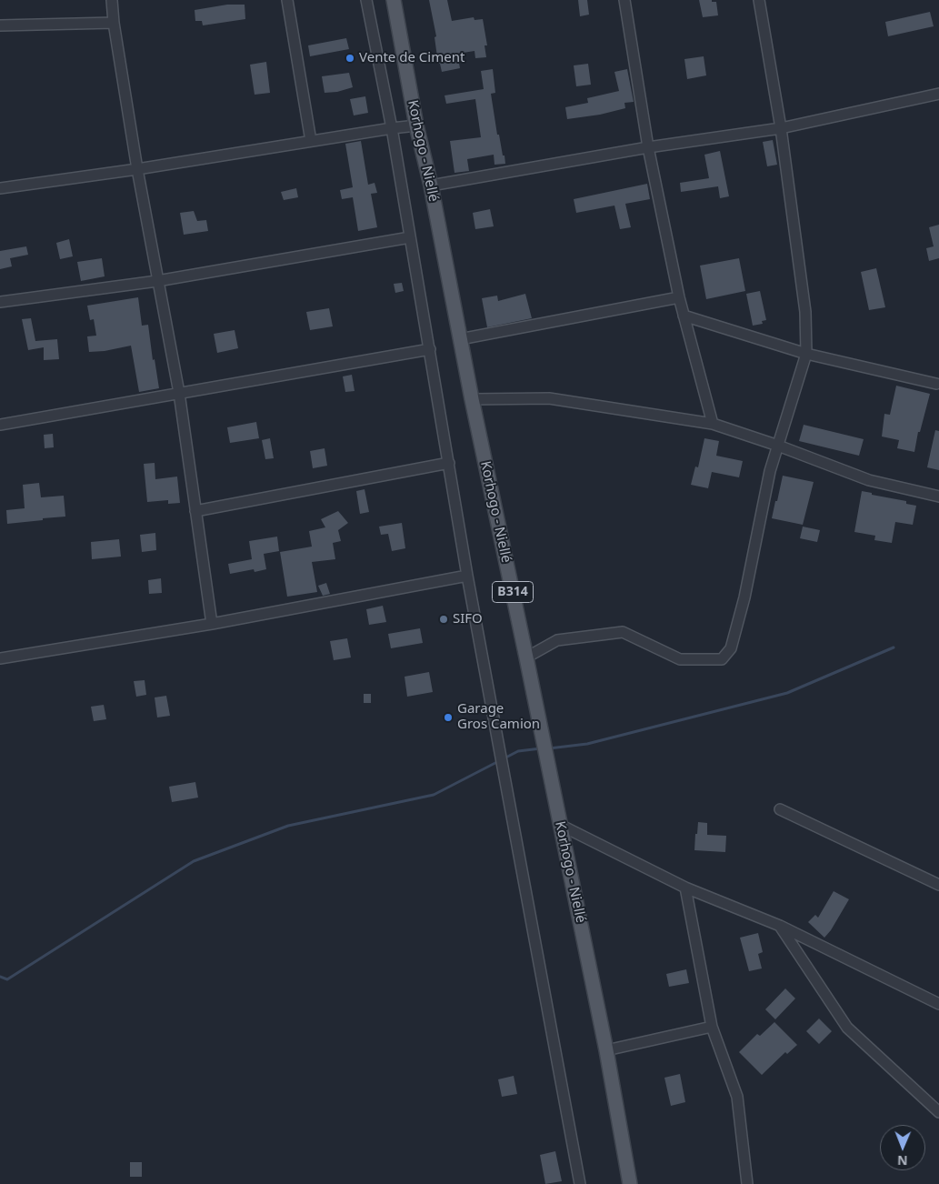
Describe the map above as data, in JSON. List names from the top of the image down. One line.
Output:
{"streets":{"main road":["Korhogo - Niellé","B314"]},"places":["Vente de Ciment","SIFO","Garage Gros Camion"],"north":"bottom"}
